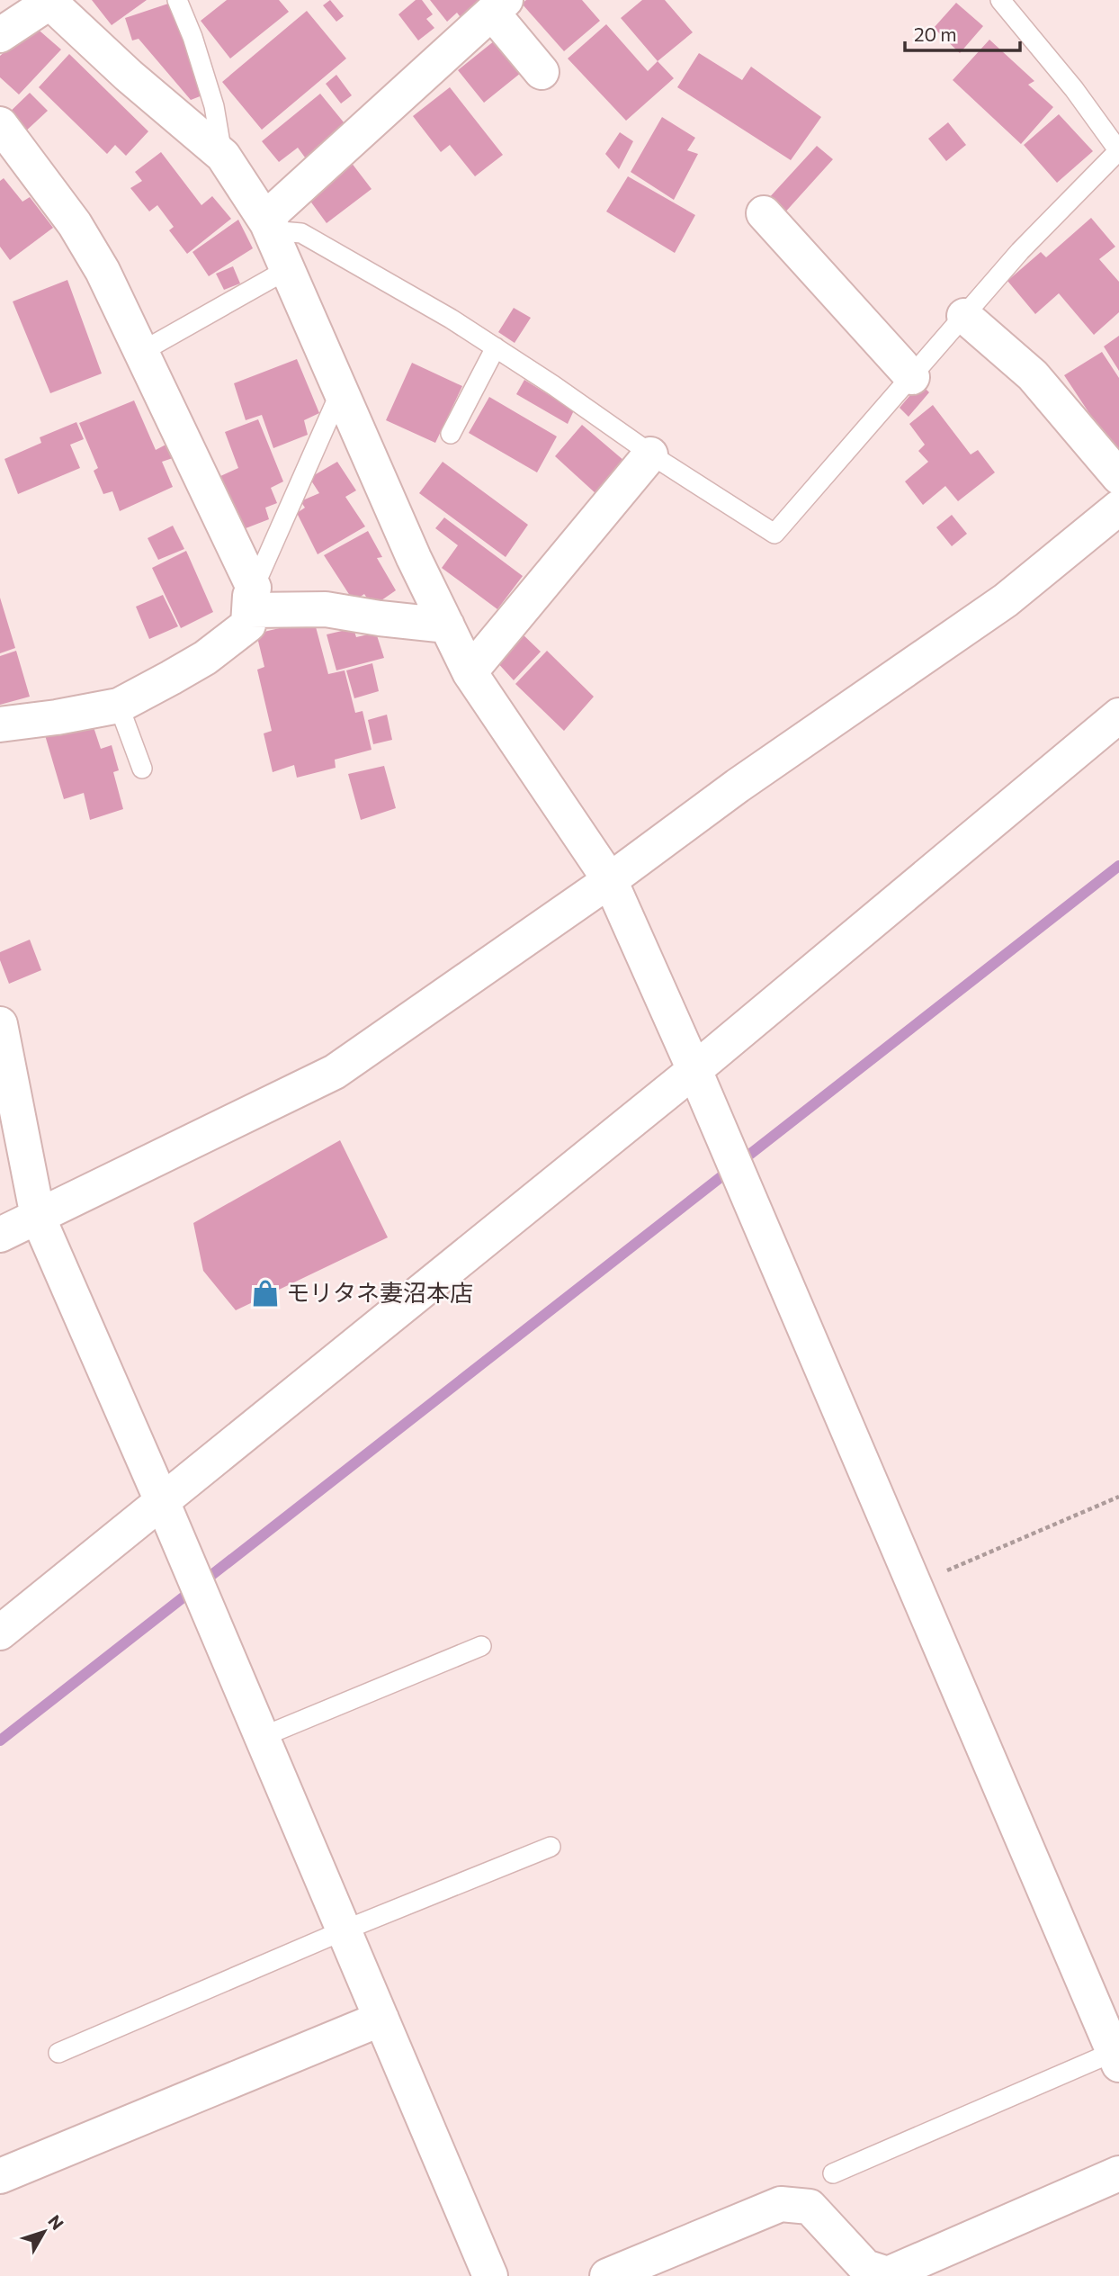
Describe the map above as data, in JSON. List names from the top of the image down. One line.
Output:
{"places":{"shop":["モリタネ妻沼本店"]},"scale_bar":"20 m","north":"top right"}
